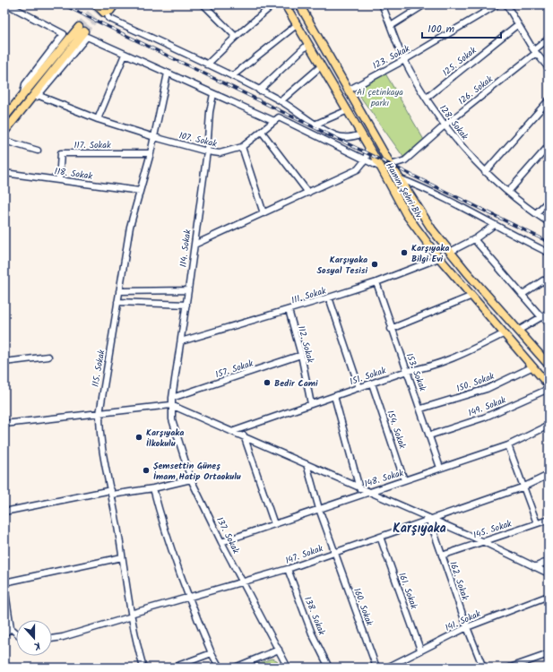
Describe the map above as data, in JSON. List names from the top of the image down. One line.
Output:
{"streets":{"main road":["Hamm Şehri Blv."],"street":["123. Sokak","125. Sokak","126. Sokak","128. Sokak","107. Sokak","117. Sokak","118. Sokak","114. Sokak","111. Sokak","112. Sokak","115. Sokak","157. Sokak","153. Sokak","151. Sokak","150. Sokak","149. Sokak","154. Sokak","148. Sokak","145. Sokak","137. Sokak","147. Sokak","162. Sokak","161. Sokak","160. Sokak","138. Sokak","141. Sokak"]},"crossings":[["123. Sokak","128. Sokak"],["123. Sokak","Hamm Şehri Blv."],["125. Sokak","128. Sokak"],["126. Sokak","128. Sokak"],["126. Sokak","Hamm Şehri Blv."],["107. Sokak","114. Sokak"],["107. Sokak","115. Sokak"],["117. Sokak","118. Sokak"],["117. Sokak","115. Sokak"],["118. Sokak","115. Sokak"],["Hamm Şehri Blv.","111. Sokak"],["Hamm Şehri Blv.","151. Sokak"],["Hamm Şehri Blv.","150. Sokak"],["114. Sokak","111. Sokak"],["114. Sokak","157. Sokak"],["114. Sokak","137. Sokak"],["111. Sokak","112. Sokak"],["111. Sokak","153. Sokak"],["112. Sokak","157. Sokak"],["112. Sokak","151. Sokak"],["115. Sokak","147. Sokak"],["153. Sokak","151. Sokak"],["153. Sokak","150. Sokak"],["153. Sokak","149. Sokak"],["153. Sokak","148. Sokak"],["151. Sokak","154. Sokak"],["154. Sokak","148. Sokak"],["148. Sokak","137. Sokak"],["148. Sokak","160. Sokak"],["145. Sokak","162. Sokak"],["137. Sokak","147. Sokak"],["147. Sokak","162. Sokak"],["147. Sokak","161. Sokak"],["147. Sokak","160. Sokak"],["147. Sokak","138. Sokak"],["162. Sokak","141. Sokak"],["161. Sokak","141. Sokak"]],"districts":["Karşıyaka"],"parks":["Al çetinkaya parkı"],"places":["Karşıyaka Bilgi Evi","Karşıyaka Sosyal Tesisi","Bedir Cami","Karşıyaka İlkokulu","Şemsettin Güneş İmam Hatip Ortaokulu"],"scale_bar":"100 m","north":"bottom"}
